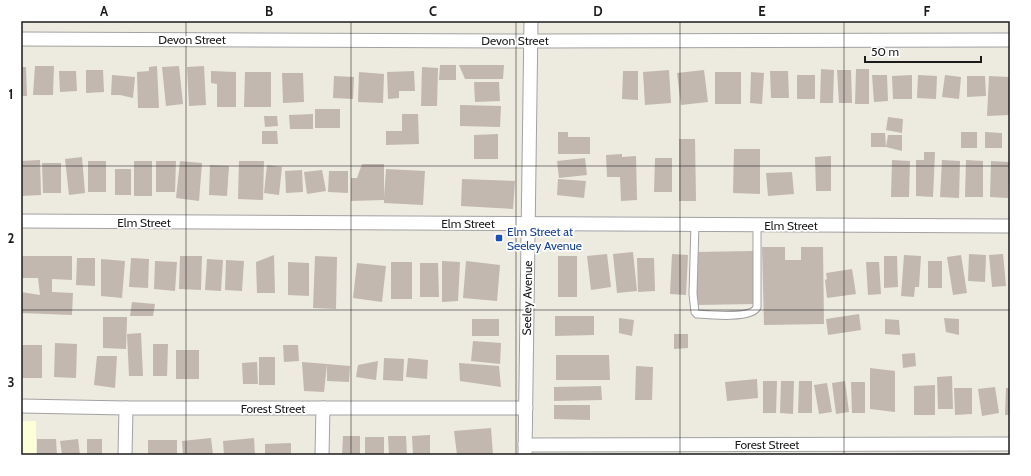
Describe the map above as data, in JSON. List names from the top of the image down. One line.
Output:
{"streets":{"street":["Devon Street","Elm Street","Seeley Avenue","Forest Street"]},"crossings":[["Devon Street","Seeley Avenue"],["Elm Street","Seeley Avenue"],["Seeley Avenue","Forest Street"]],"places":{"transit":["Elm Street at Seeley Avenue"]},"scale_bar":"50 m","grid":{"columns":["A","B","C","D","E","F"],"rows":["1","2","3"]}}
